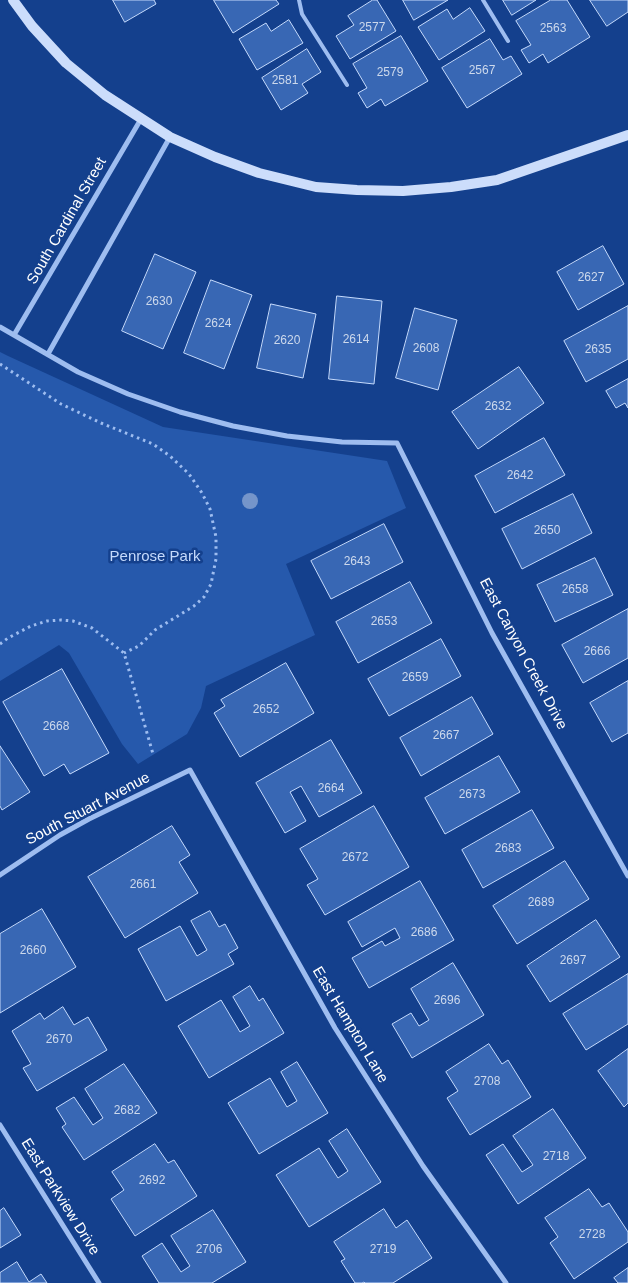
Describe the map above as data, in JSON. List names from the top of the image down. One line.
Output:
{"streets":{"street":["South Cardinal Street","East Canyon Creek Drive","South Stuart Avenue","East Hampton Lane","East Parkview Drive"]},"crossings":[["South Stuart Avenue","East Hampton Lane"]],"parks":["Penrose Park"],"house_numbers":["2577","2563","2567","2579","2581","2627","2630","2624","2614","2620","2608","2635","2632","2642","2650","2643","2658","2653","2666","2659","2652","2668","2667","2664","2673","2683","2672","2661","2689","2686","2660","2697","2696","2670","2708","2682","2718","2692","2728","2706","2719"]}
